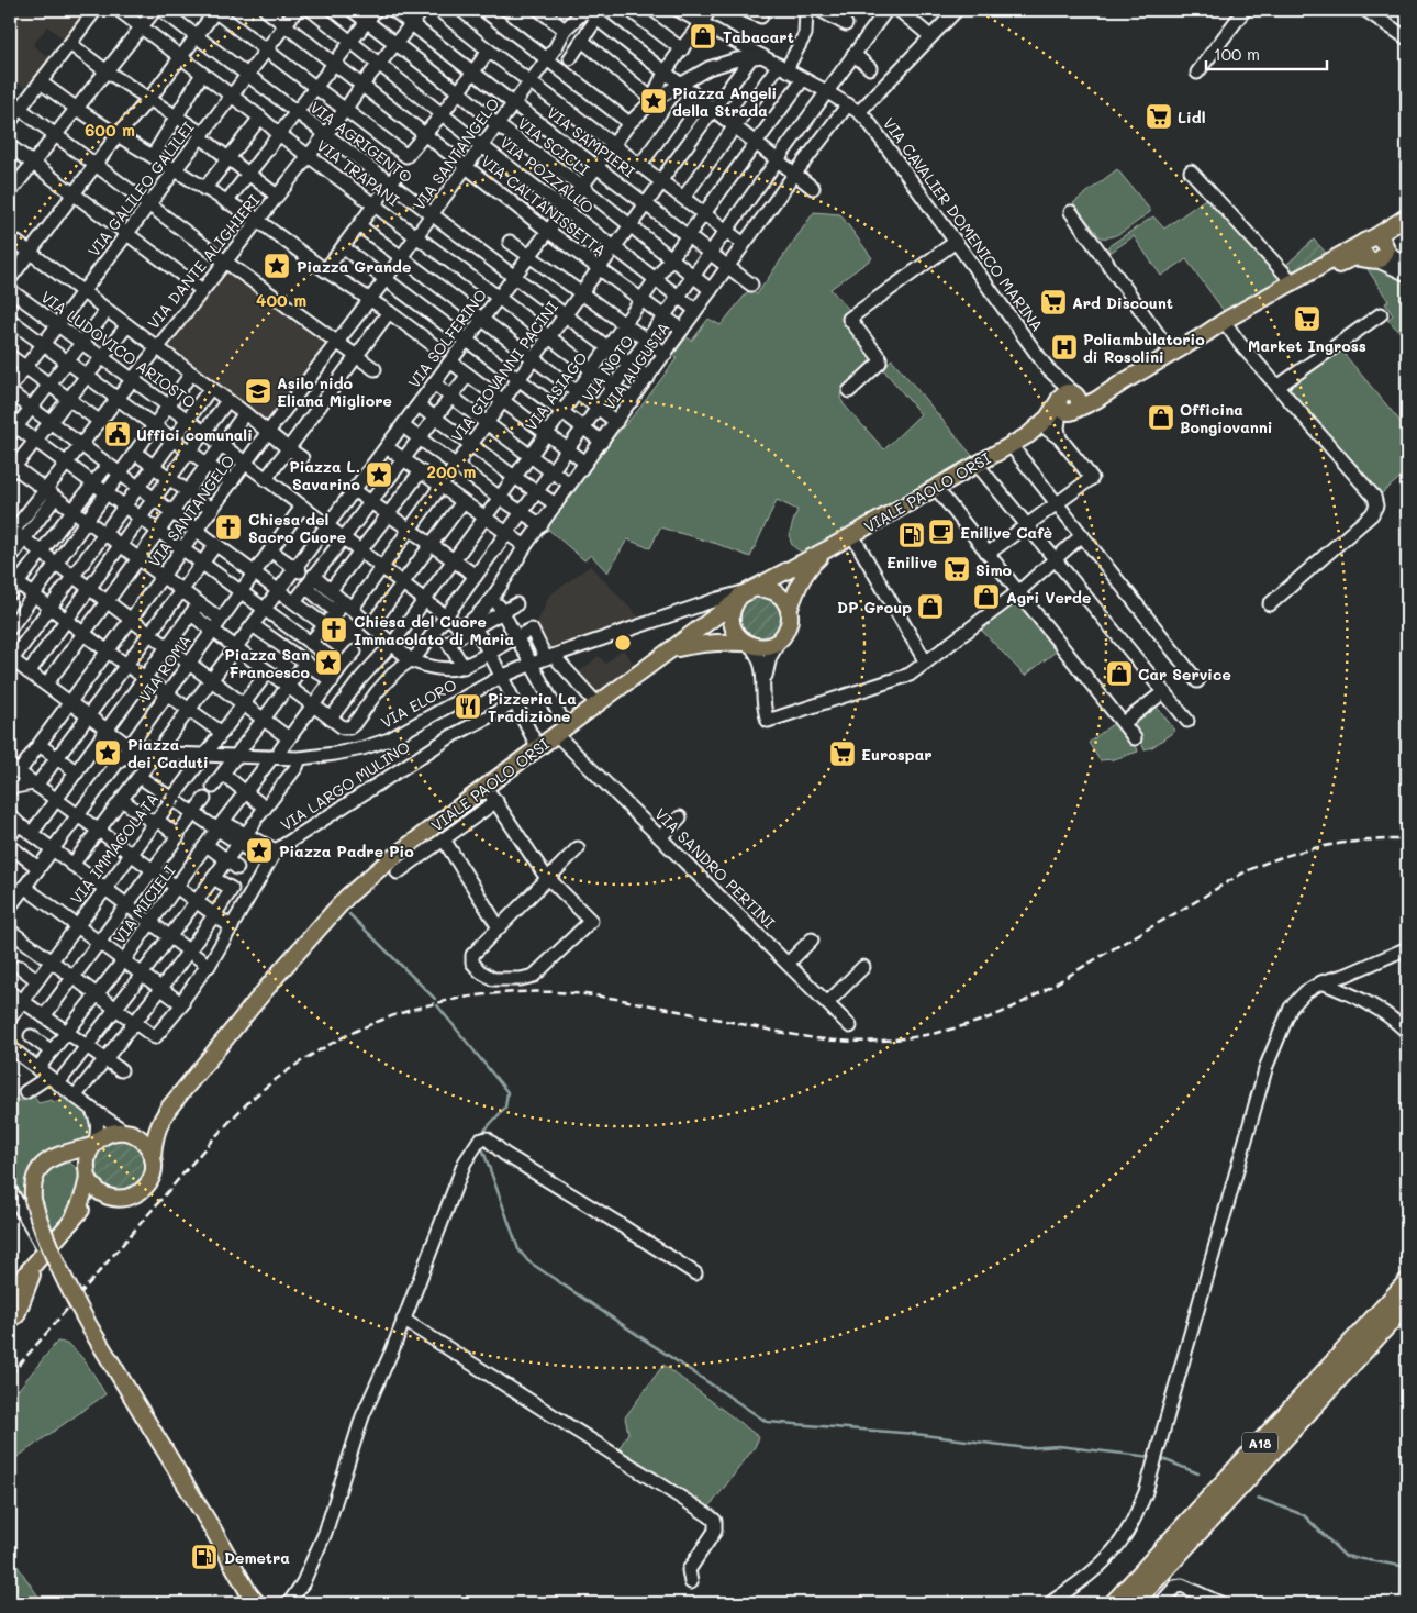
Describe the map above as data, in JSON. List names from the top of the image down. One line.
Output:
{"streets":{"highway":["A18"],"main road":["VIALE PAOLO ORSI"],"street":["VIA AGRIGENTO","VIA SAMPIERI","VIA SCICLI","VIA SANTANGELO","VIA TRAPANI","VIA POZZALLO","VIA GALILEO GALILEI","VIA CALTANISSETTA","VIA CAVALIER DOMENICO MARINA","VIA DANTE ALIGHIERI","VIA SOLFERINO","VIA LUDOVICO ARIOSTO","VIA AUGUSTA","VIA NOTO","VIA GIOVANNI PACINI","VIA ASIAGO","VIA ROMA","VIA ELORO","VIA LARGO MULINO","VIA IMMACOLATA","VIA SANDRO PERTINI","VIA MICIELI"]},"crossings":[["VIA AGRIGENTO","VIA SANTANGELO"],["VIA AGRIGENTO","VIA GALILEO GALILEI"],["VIA AGRIGENTO","VIA DANTE ALIGHIERI"],["VIA AGRIGENTO","VIA SOLFERINO"],["VIA AGRIGENTO","VIA AUGUSTA"],["VIA AGRIGENTO","VIA NOTO"],["VIA AGRIGENTO","VIA GIOVANNI PACINI"],["VIA AGRIGENTO","VIA ASIAGO"],["VIA SAMPIERI","VIA SANTANGELO"],["VIA SAMPIERI","VIA DANTE ALIGHIERI"],["VIA SAMPIERI","VIA SOLFERINO"],["VIA SAMPIERI","VIA AUGUSTA"],["VIA SAMPIERI","VIA NOTO"],["VIA SAMPIERI","VIA GIOVANNI PACINI"],["VIA SAMPIERI","VIA ASIAGO"],["VIA SCICLI","VIA SANTANGELO"],["VIA SCICLI","VIA DANTE ALIGHIERI"],["VIA SCICLI","VIA SOLFERINO"],["VIA SCICLI","VIA AUGUSTA"],["VIA SCICLI","VIA NOTO"],["VIA SCICLI","VIA GIOVANNI PACINI"],["VIA SCICLI","VIA ASIAGO"],["VIA SANTANGELO","VIA TRAPANI"],["VIA SANTANGELO","VIA POZZALLO"],["VIA SANTANGELO","VIA CALTANISSETTA"],["VIA SANTANGELO","VIA LUDOVICO ARIOSTO"],["VIA TRAPANI","VIA GALILEO GALILEI"],["VIA TRAPANI","VIA DANTE ALIGHIERI"],["VIA TRAPANI","VIA SOLFERINO"],["VIA TRAPANI","VIA AUGUSTA"],["VIA TRAPANI","VIA NOTO"],["VIA TRAPANI","VIA GIOVANNI PACINI"],["VIA TRAPANI","VIA ASIAGO"],["VIA POZZALLO","VIA DANTE ALIGHIERI"],["VIA POZZALLO","VIA SOLFERINO"],["VIA POZZALLO","VIA AUGUSTA"],["VIA POZZALLO","VIA NOTO"],["VIA POZZALLO","VIA GIOVANNI PACINI"],["VIA POZZALLO","VIA ASIAGO"],["VIA GALILEO GALILEI","VIA CALTANISSETTA"],["VIA GALILEO GALILEI","VIA LUDOVICO ARIOSTO"],["VIA CALTANISSETTA","VIA DANTE ALIGHIERI"],["VIA CALTANISSETTA","VIA SOLFERINO"],["VIA CALTANISSETTA","VIA AUGUSTA"],["VIA CALTANISSETTA","VIA NOTO"],["VIA CALTANISSETTA","VIA GIOVANNI PACINI"],["VIA CALTANISSETTA","VIA ASIAGO"],["VIA CAVALIER DOMENICO MARINA","VIA SOLFERINO"],["VIA CAVALIER DOMENICO MARINA","VIA AUGUSTA"],["VIA CAVALIER DOMENICO MARINA","VIA NOTO"],["VIA CAVALIER DOMENICO MARINA","VIA GIOVANNI PACINI"],["VIA CAVALIER DOMENICO MARINA","VIA ASIAGO"],["VIA DANTE ALIGHIERI","VIA LUDOVICO ARIOSTO"],["VIA SOLFERINO","VIA LUDOVICO ARIOSTO"],["VIA SOLFERINO","VIA GIOVANNI PACINI"],["VIA SOLFERINO","VIA ELORO"],["VIA LUDOVICO ARIOSTO","VIA AUGUSTA"],["VIA LUDOVICO ARIOSTO","VIA NOTO"],["VIA LUDOVICO ARIOSTO","VIA GIOVANNI PACINI"],["VIA LUDOVICO ARIOSTO","VIA ASIAGO"],["VIA LUDOVICO ARIOSTO","VIA ROMA"],["VIA AUGUSTA","VIA NOTO"],["VIA NOTO","VIA ASIAGO"],["VIALE PAOLO ORSI","VIA ELORO"],["VIALE PAOLO ORSI","VIA SANDRO PERTINI"],["VIA ROMA","VIA ELORO"],["VIA ELORO","VIA IMMACOLATA"],["VIA ELORO","VIA SANDRO PERTINI"],["VIA ELORO","VIA MICIELI"]],"places":{"shop":["Tabacart","Officina Bongiovanni","Agri Verde","DP Group","Car Service"],"place":["Piazza Angeli della Strada","Piazza Grande","Piazza L. Savarino","Piazza San Francesco","Piazza dei Caduti","Piazza Padre Pio"],"supermarket":["Lidl","Ard Discount","Market Ingross","Simo","Eurospar"],"hospital":["Poliambulatorio di Rosolini"],"school or university":["Asilo nido Eliana Migliore"],"public building":["Uffici comunali"],"church":["Chiesa del Sacro Cuore","Chiesa del Cuore Immacolato di Maria"],"cafe":["Enilive Cafè"],"fuel station":["Enilive","Demetra"],"restaurant":["Pizzeria La Tradizione"]},"scale_bar":"100 m","rings":["600 m","400 m","200 m"]}
